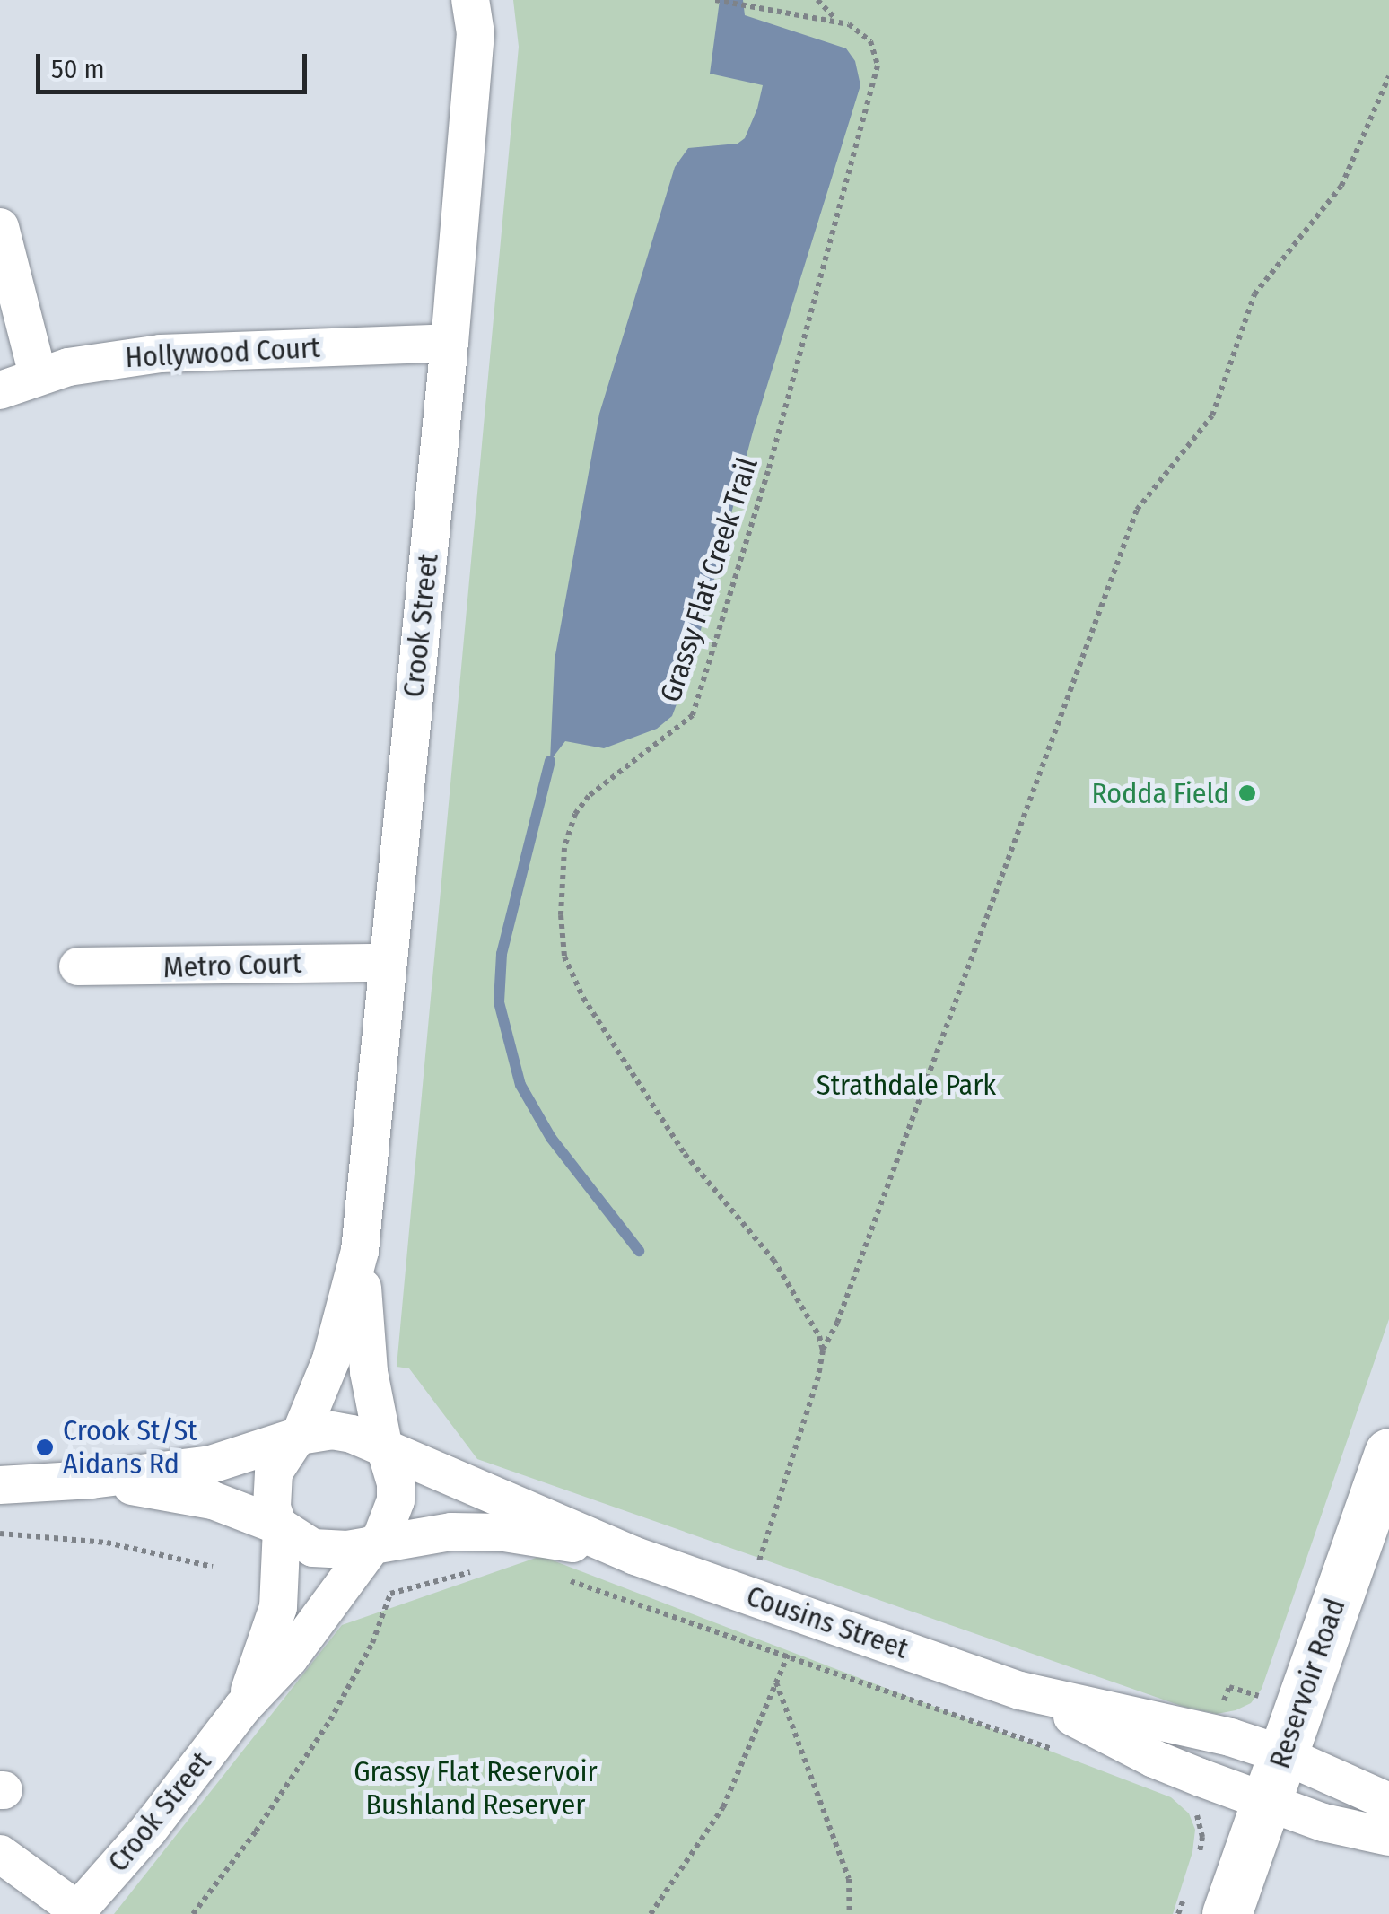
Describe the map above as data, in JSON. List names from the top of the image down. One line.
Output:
{"streets":{"main road":["Reservoir Road"],"street":["Hollywood Court","Crook Street","Metro Court","Cousins Street"],"path":["Grassy Flat Creek Trail"]},"crossings":[["Hollywood Court","Crook Street"],["Crook Street","Metro Court"],["Crook Street","Cousins Street"],["Cousins Street","Reservoir Road"]],"parks":["Strathdale Park","Grassy Flat Reservoir Bushland Reserver"],"places":["Rodda Field","Crook St/St Aidans Rd"],"scale_bar":"50 m"}
